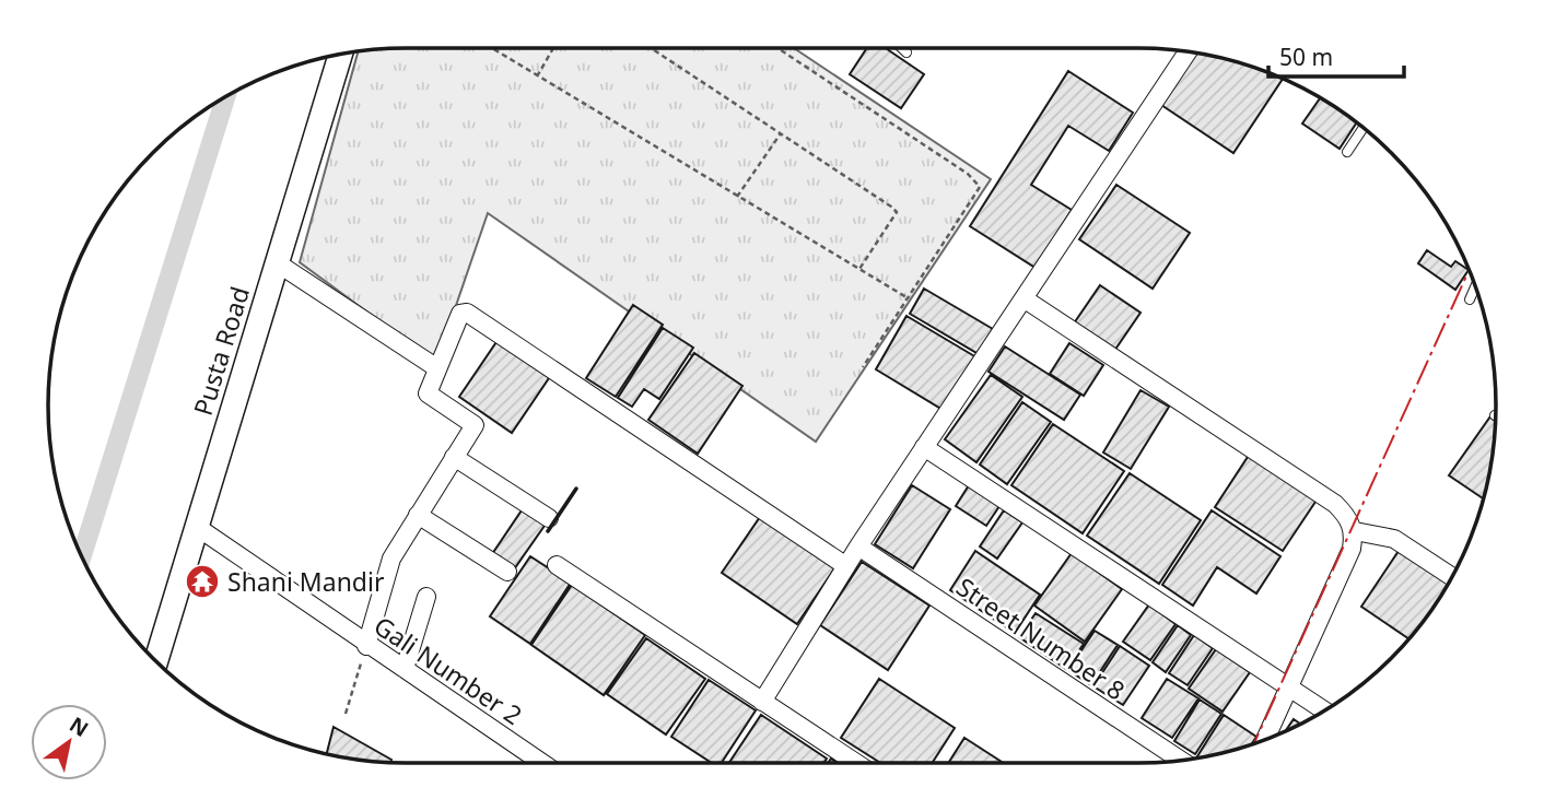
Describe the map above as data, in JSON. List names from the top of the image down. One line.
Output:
{"streets":{"main road":["Pusta Road"],"street":["Street Number 8","Gali Number 2"]},"crossings":[["Pusta Road","Gali Number 2"]],"places":{"temple":["Shani Mandir"]},"scale_bar":"50 m","north":"top right"}
